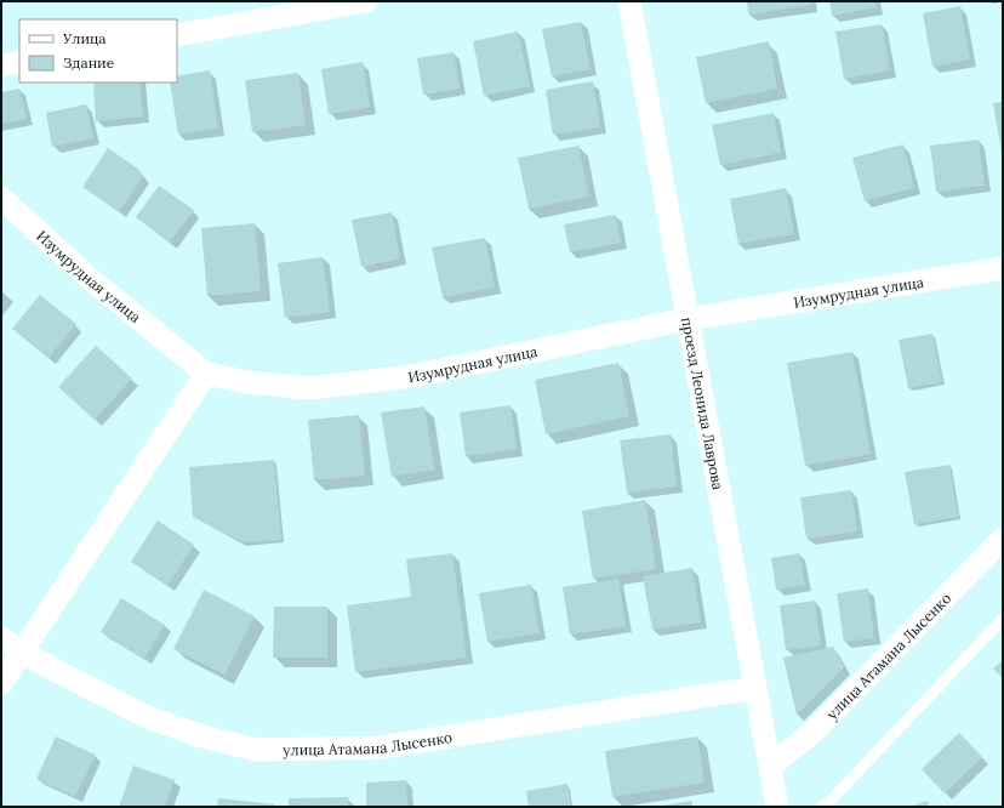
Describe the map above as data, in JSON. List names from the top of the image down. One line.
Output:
{"streets":{"street":["Изумрудная улица","проезд Леонида Лаврова","улица Атамана Лысенко"]},"crossings":[["Изумрудная улица","проезд Леонида Лаврова"],["проезд Леонида Лаврова","улица Атамана Лысенко"]],"legend":["Улица","Здание"]}
